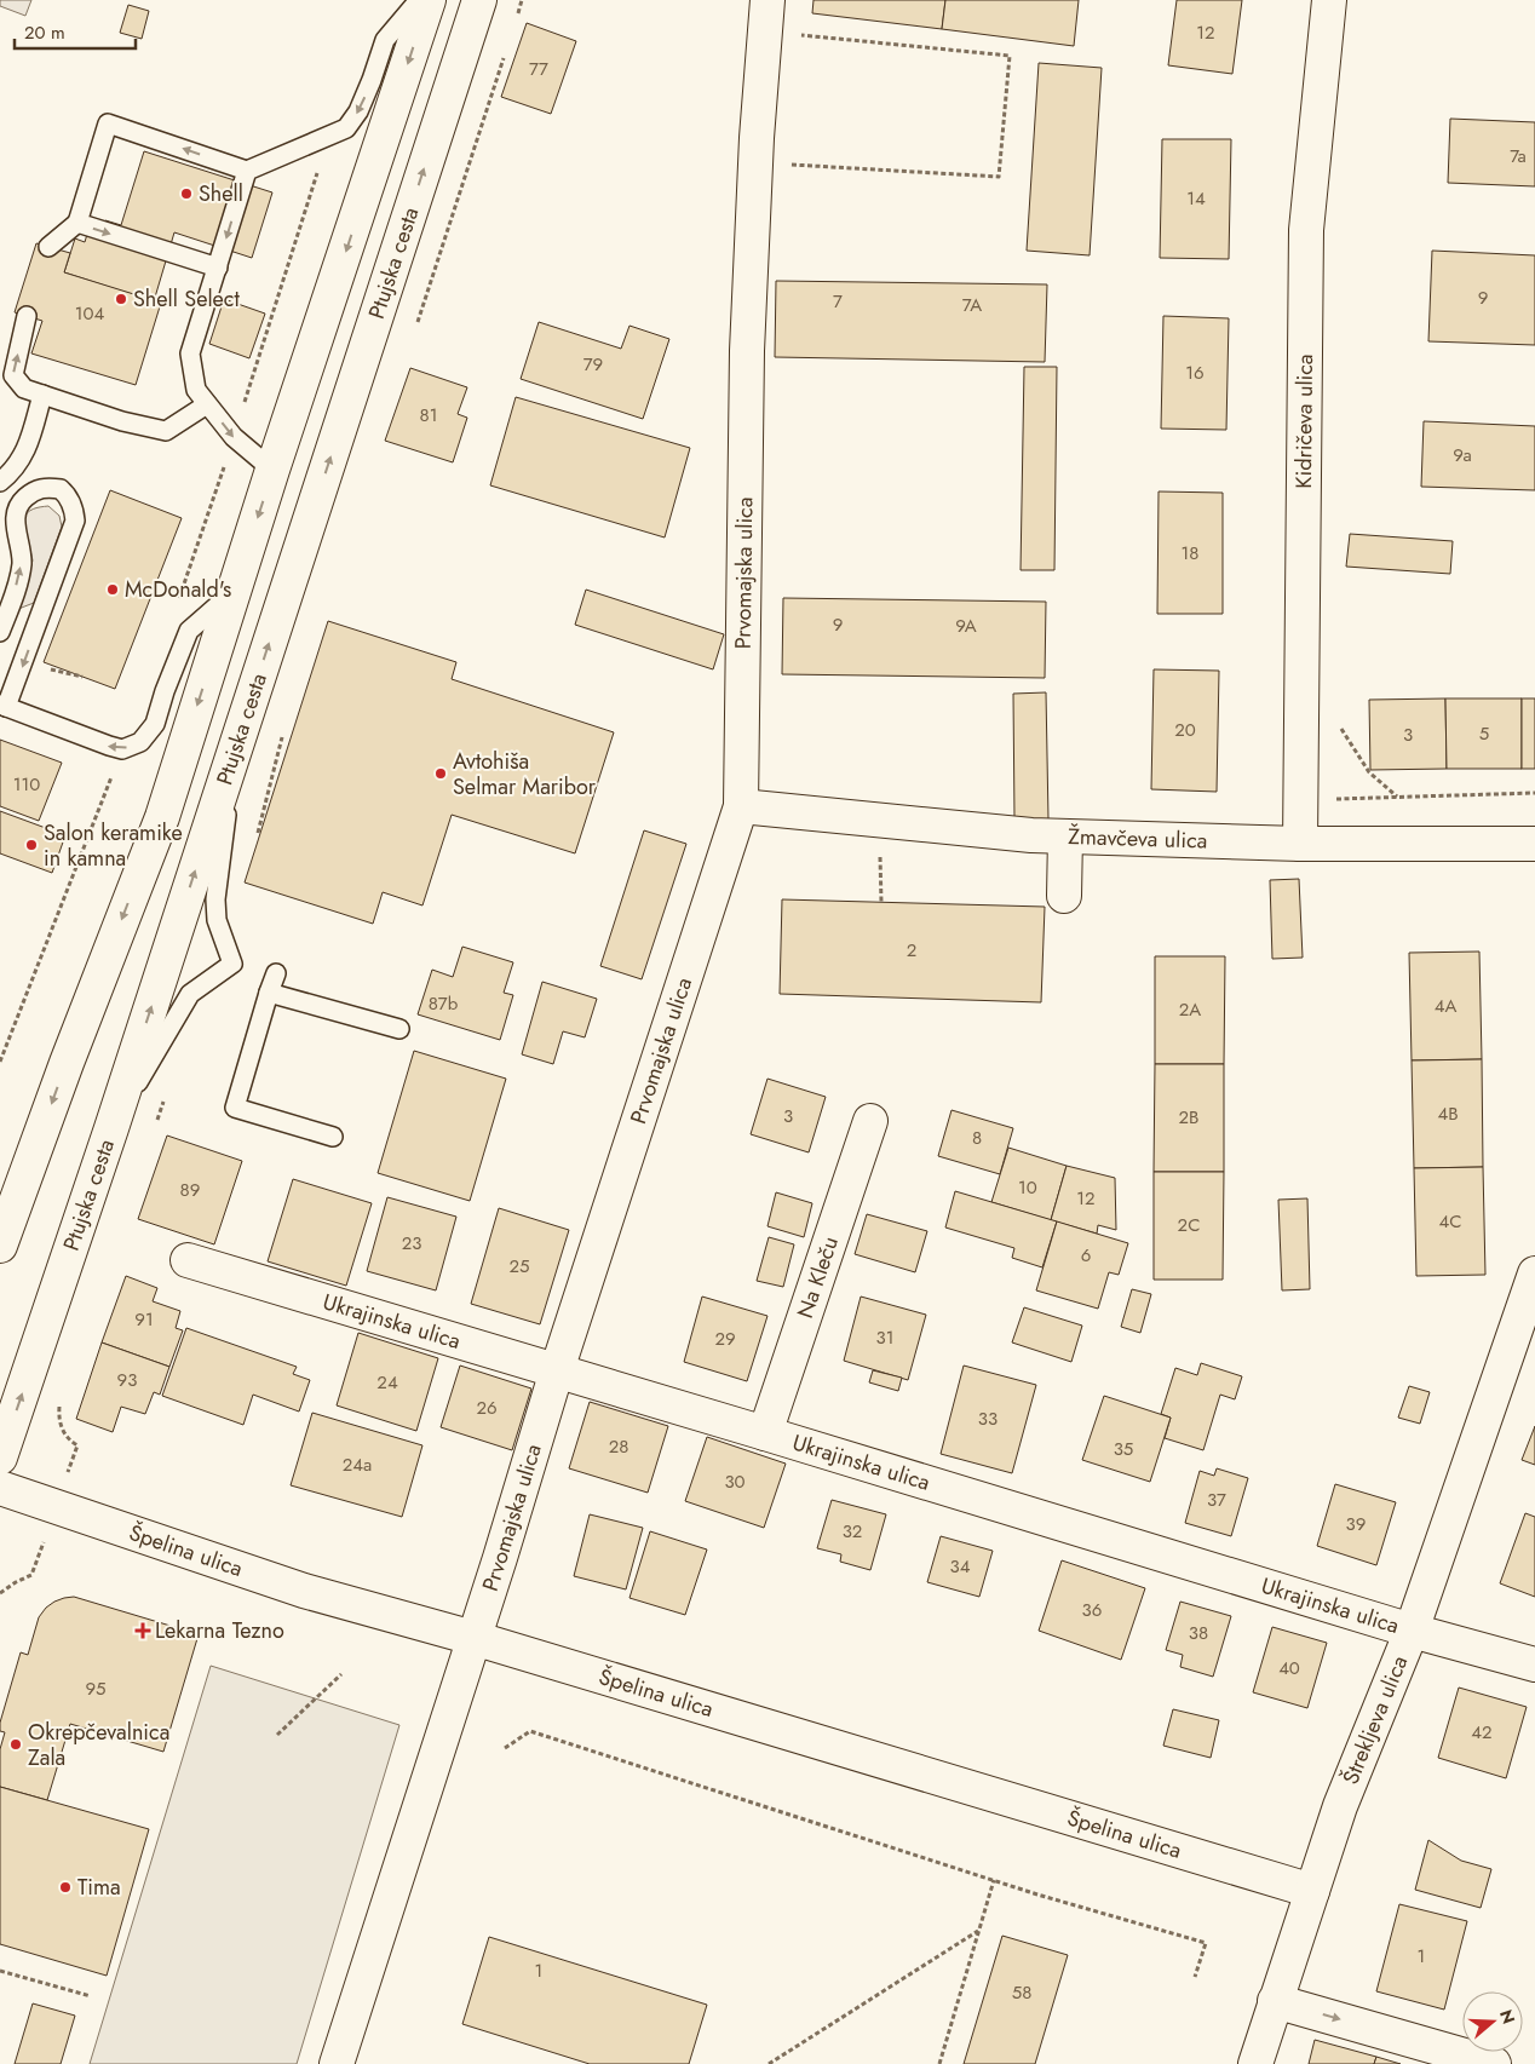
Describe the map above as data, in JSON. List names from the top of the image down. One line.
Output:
{"streets":{"street":["Ptujska cesta","Kidričeva ulica","Prvomajska ulica","Žmavčeva ulica","Na Kleču","Ukrajinska ulica","Špelina ulica","Štrekljeva ulica"]},"crossings":[["Kidričeva ulica","Žmavčeva ulica"],["Prvomajska ulica","Žmavčeva ulica"],["Prvomajska ulica","Ukrajinska ulica"],["Prvomajska ulica","Špelina ulica"],["Na Kleču","Ukrajinska ulica"],["Ukrajinska ulica","Štrekljeva ulica"],["Špelina ulica","Štrekljeva ulica"]],"places":{"other":["Shell","Shell Select","McDonald's","Avtohiša Selmar Maribor","Salon keramike in kamna","Okrepčevalnica Zala","Tima"],"health":["Lekarna Tezno"]},"house_numbers":["12","77","7a","14","9","7","7A","104","79","16","81","9a","18","9","9A","20","5","3","110","2","87b","4A","2A","4B","3","2B","8","10","89","12","4C","2C","23","6","25","91","31","29","93","24","26","33","28","35","24a","30","37","39","32","34","36","38","40","95","42","1","1","58"],"scale_bar":"20 m","north":"right"}
